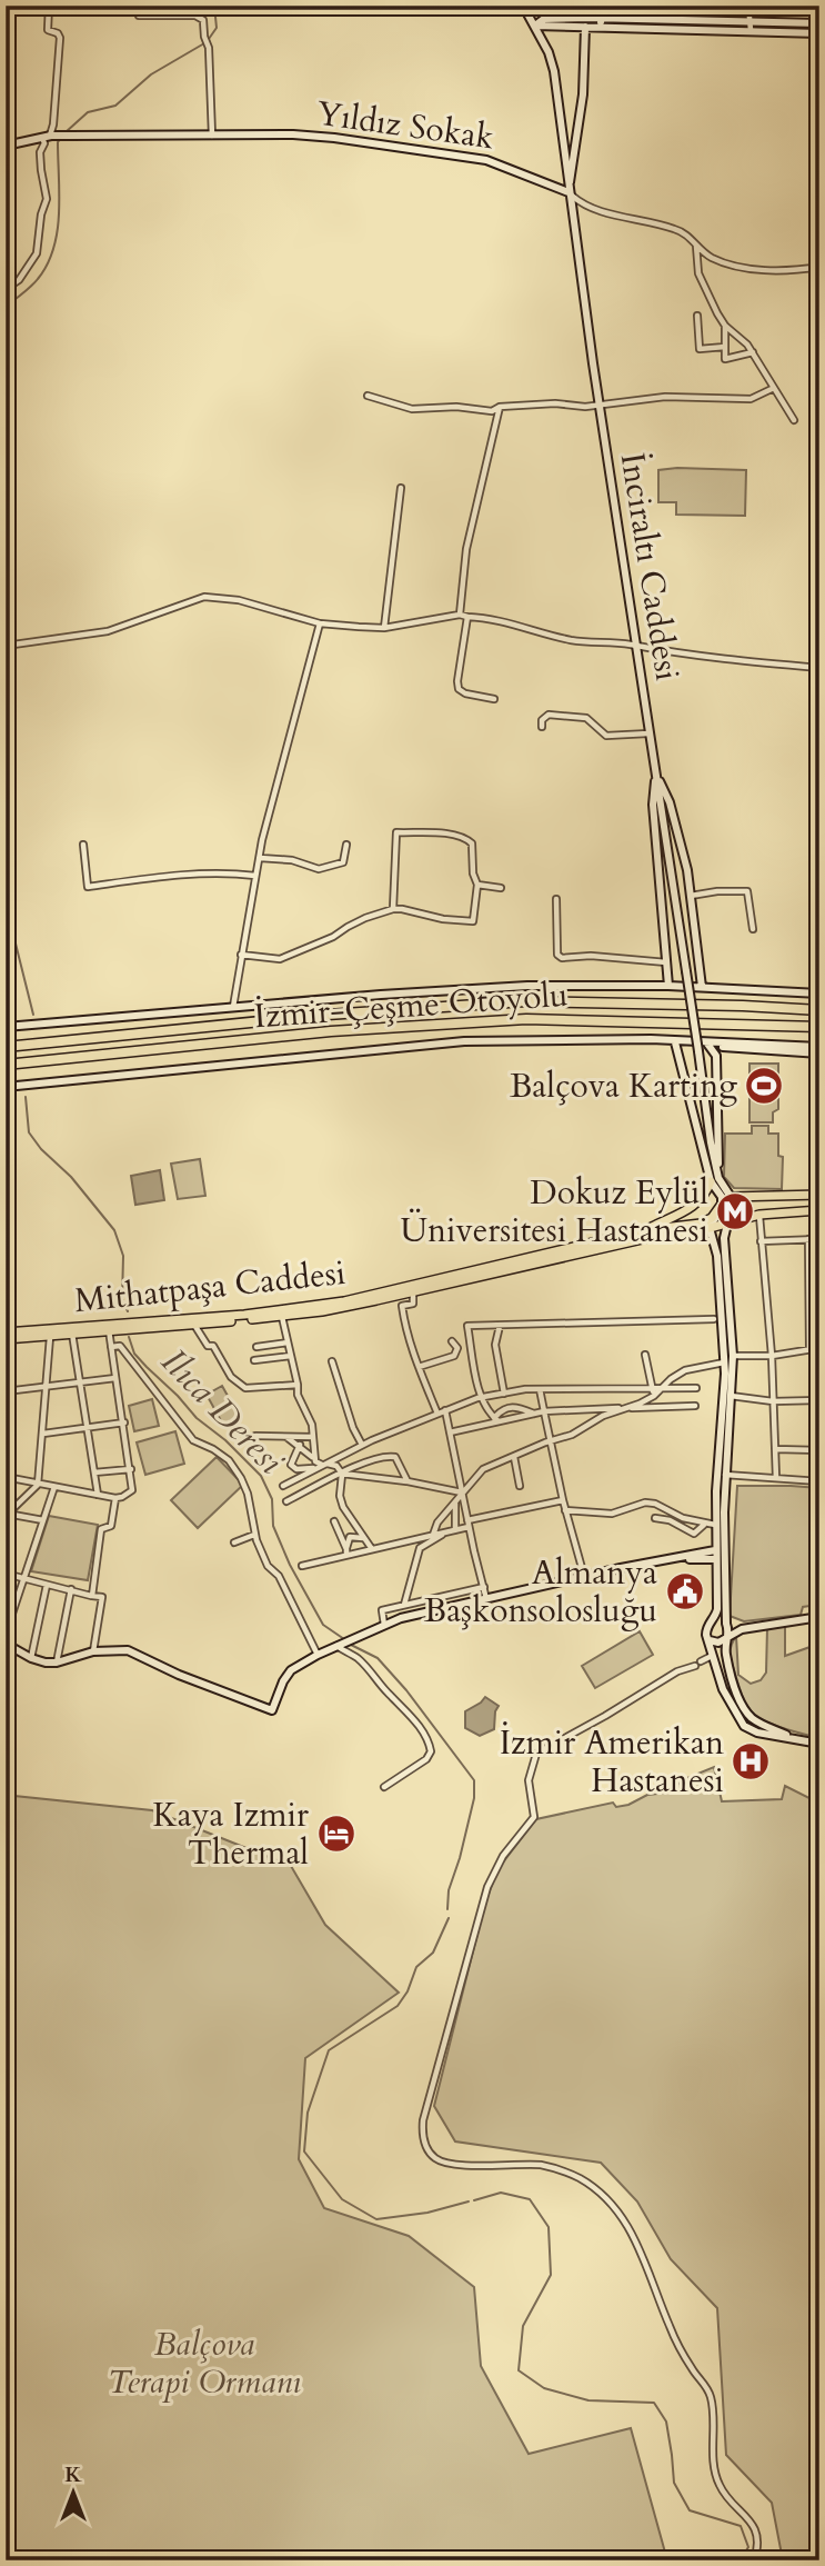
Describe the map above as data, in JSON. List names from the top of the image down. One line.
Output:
{"streets":{"highway":["İzmir-Çeşme Otoyolu"],"main road":["Yıldız Sokak","İnciraltı Caddesi","Mithatpaşa Caddesi"]},"crossings":[["Yıldız Sokak","İnciraltı Caddesi"]],"water":["Ilıca Deresi"],"parks":["Balçova Terapi Ormanı"],"places":{"sports":["Balçova Karting"],"metro station":["Dokuz Eylül Üniversitesi Hastanesi"],"public building":["Almanya Başkonsolosluğu"],"hospital":["İzmir Amerikan Hastanesi"],"hotel":["Kaya Izmir Thermal"]},"north":"top"}
